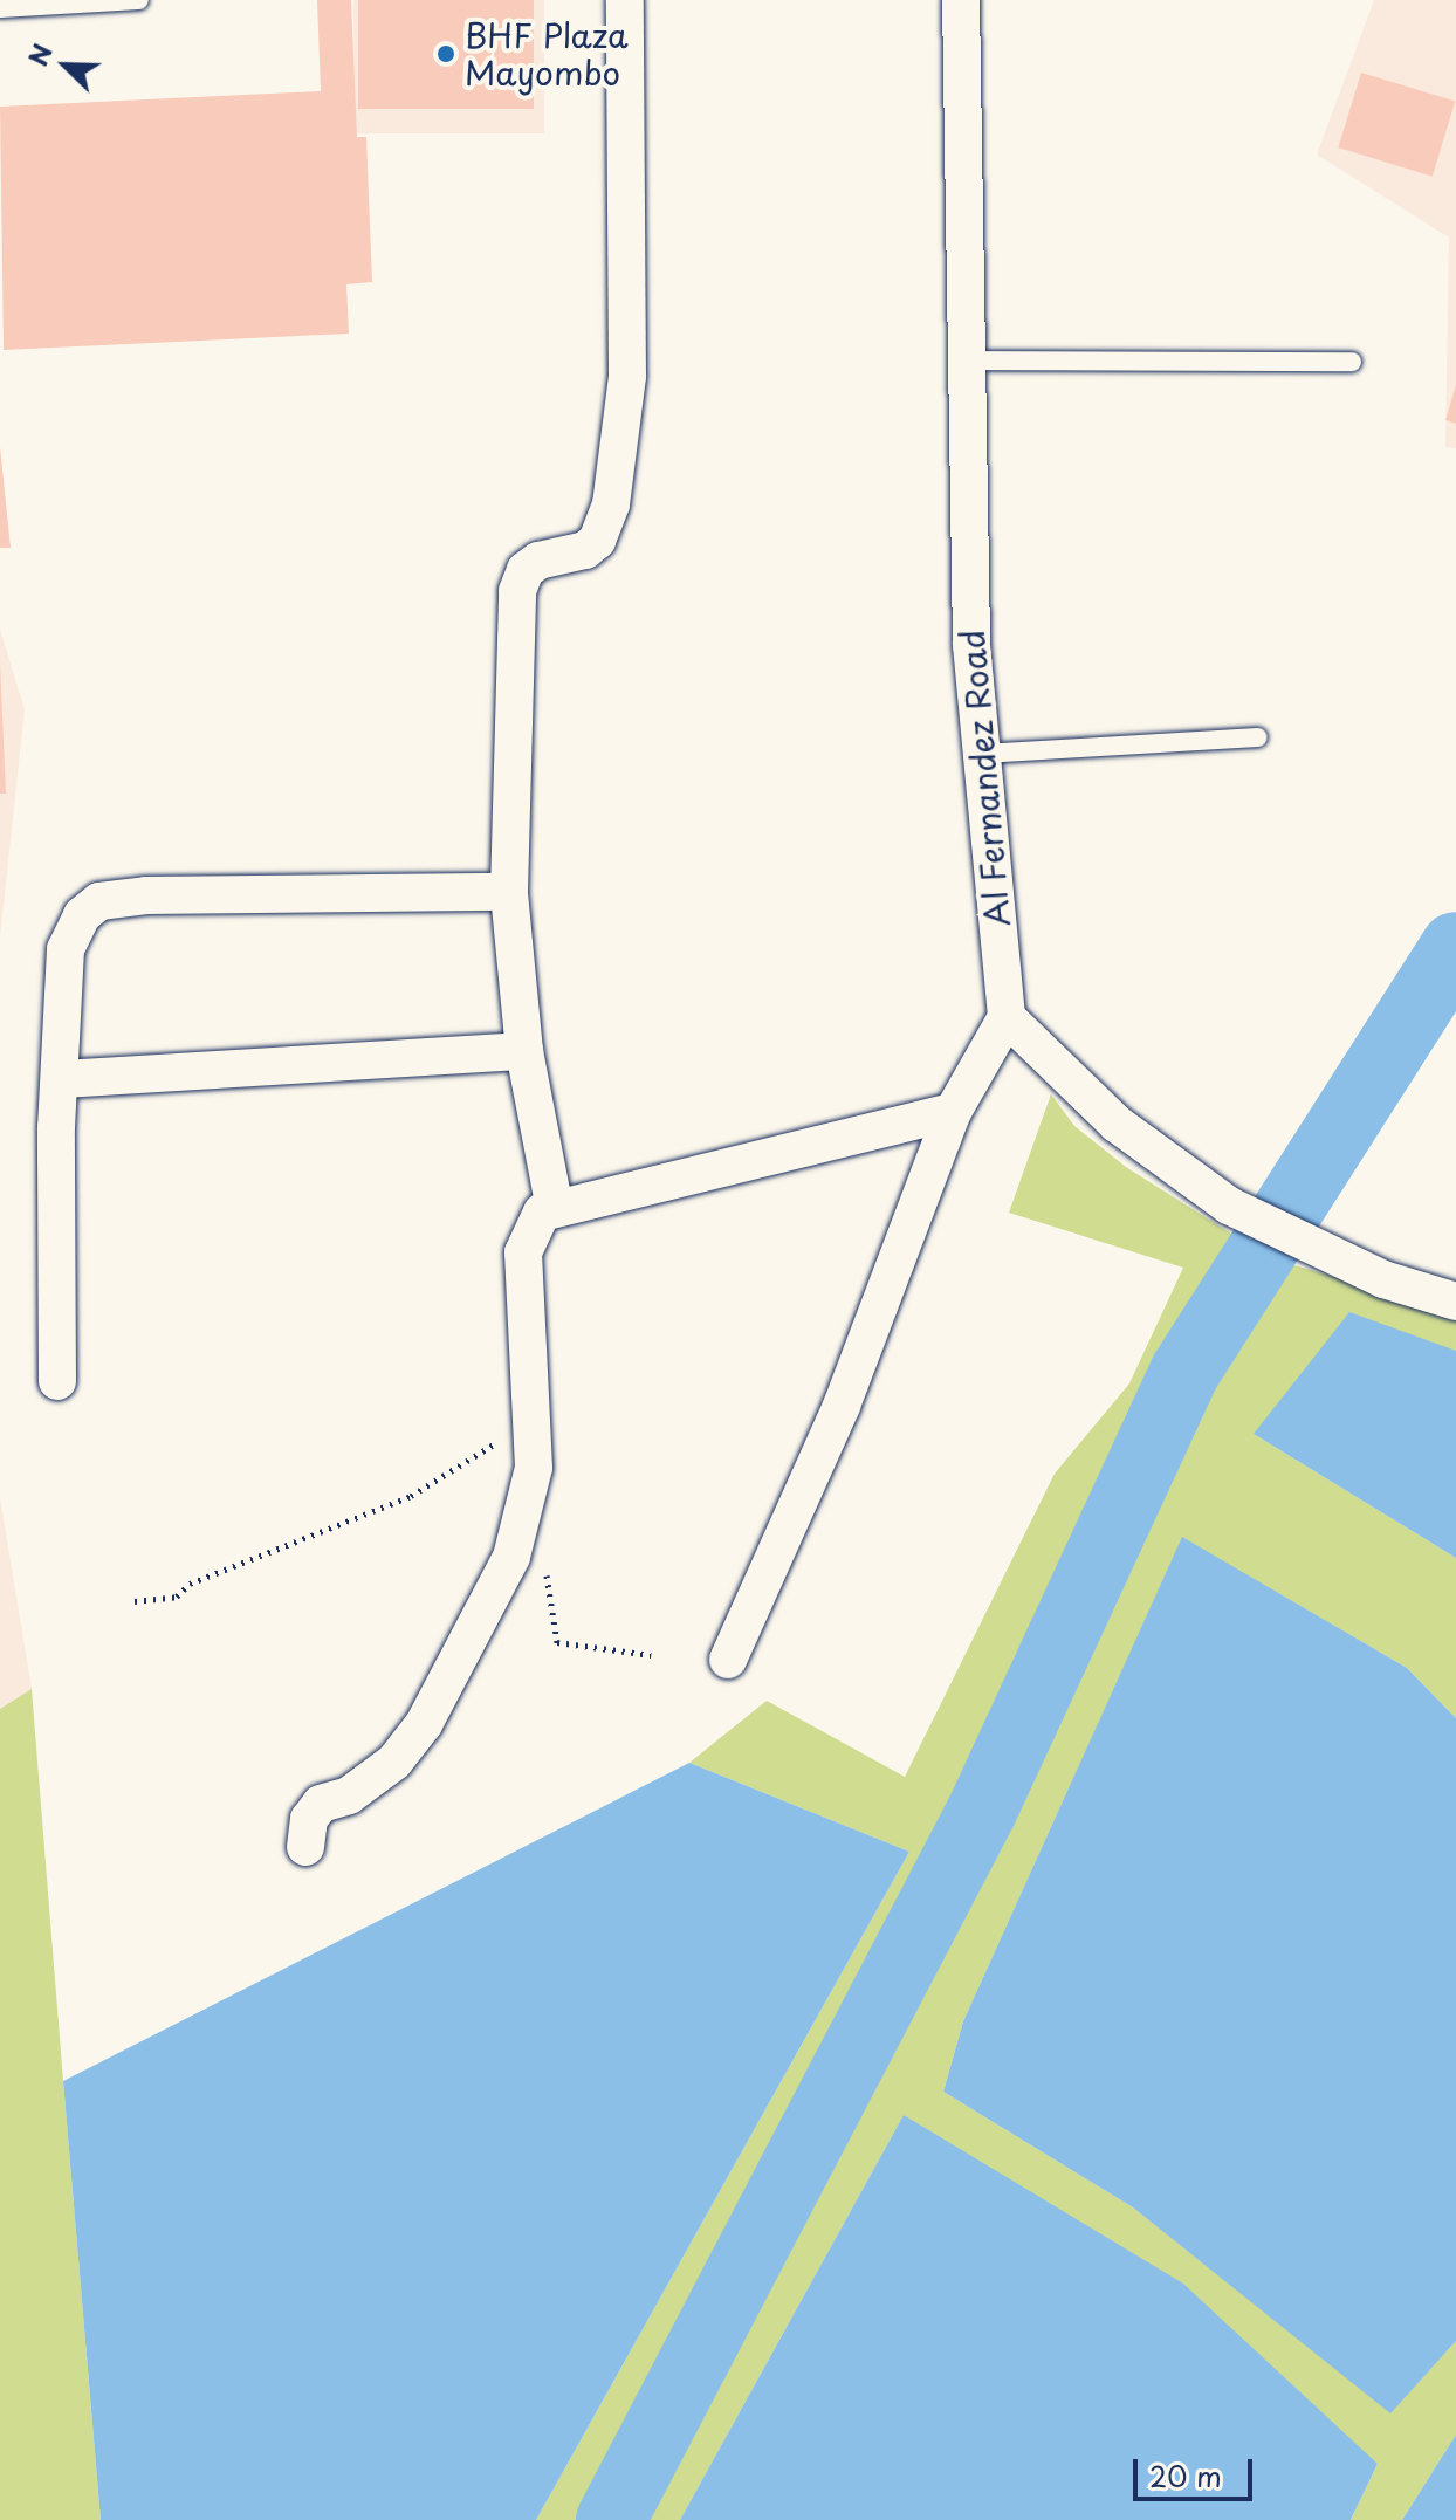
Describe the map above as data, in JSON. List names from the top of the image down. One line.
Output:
{"streets":{"street":["Al Fernandez Road"]},"places":["BHF Plaza Mayombo"],"scale_bar":"20 m","north":"top left"}
